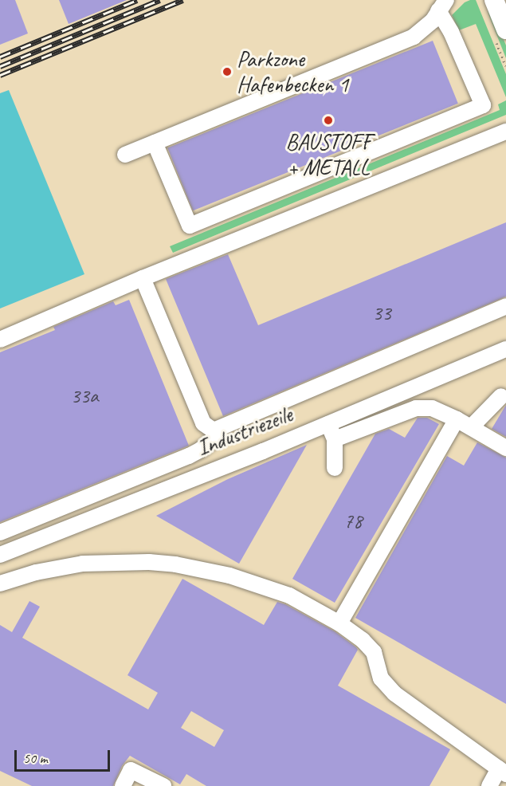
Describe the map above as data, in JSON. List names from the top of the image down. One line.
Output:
{"streets":{"street":["Industriezeile"]},"places":["Parkzone Hafenbecken 1","BAUSTOFF + METALL"],"house_numbers":["33","33a","78"],"scale_bar":"50 m"}
